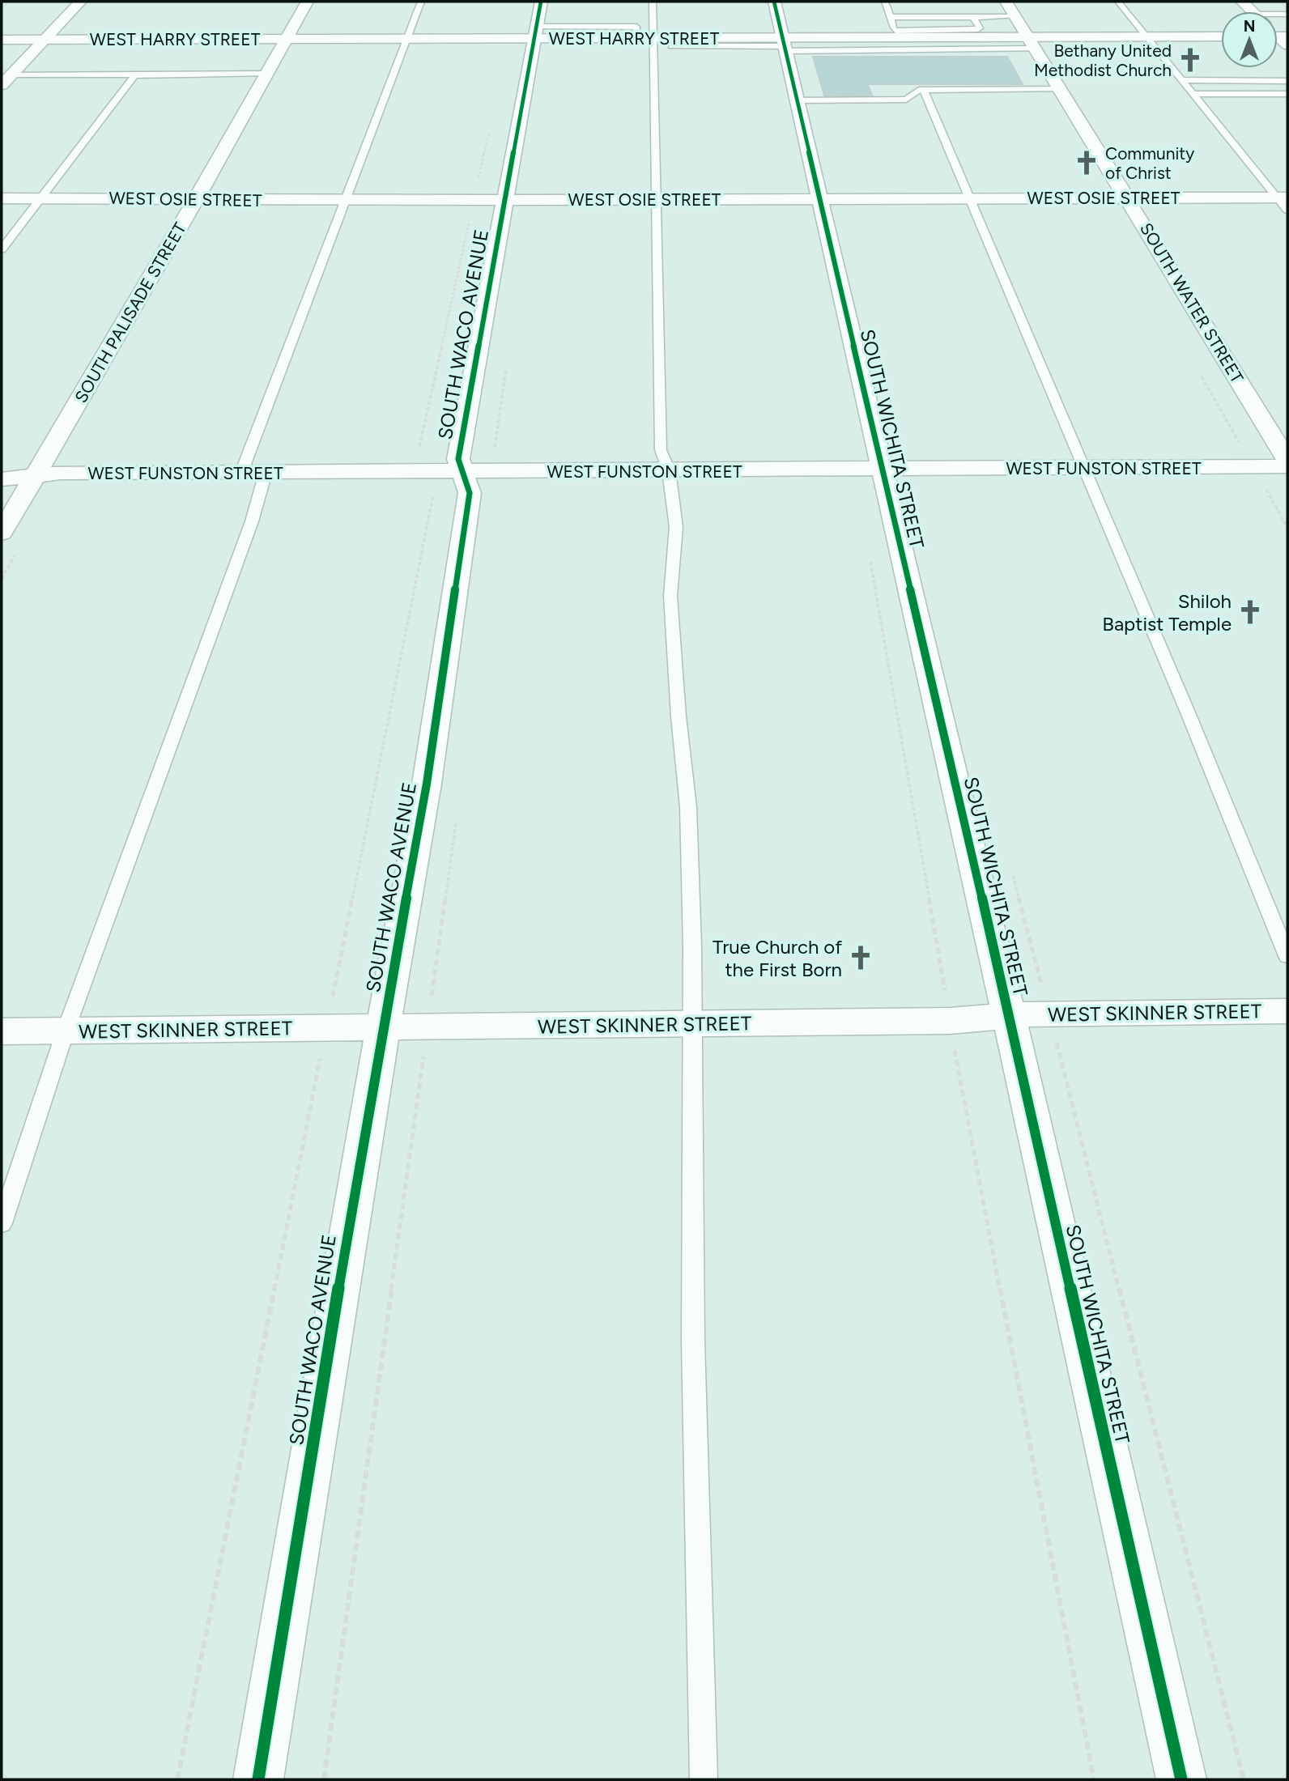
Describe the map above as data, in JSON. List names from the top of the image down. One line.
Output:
{"streets":{"street":["WEST HARRY STREET","WEST OSIE STREET","SOUTH WATER STREET","SOUTH PALISADE STREET","SOUTH WACO AVENUE","SOUTH WICHITA STREET","WEST FUNSTON STREET","WEST SKINNER STREET"]},"crossings":[["WEST HARRY STREET","SOUTH WATER STREET"],["WEST HARRY STREET","SOUTH PALISADE STREET"],["WEST HARRY STREET","SOUTH WACO AVENUE"],["WEST HARRY STREET","SOUTH WICHITA STREET"],["WEST OSIE STREET","SOUTH WATER STREET"],["WEST OSIE STREET","SOUTH PALISADE STREET"],["WEST OSIE STREET","SOUTH WACO AVENUE"],["WEST OSIE STREET","SOUTH WICHITA STREET"],["SOUTH PALISADE STREET","WEST FUNSTON STREET"],["SOUTH WACO AVENUE","WEST FUNSTON STREET"],["SOUTH WACO AVENUE","WEST SKINNER STREET"],["SOUTH WICHITA STREET","WEST FUNSTON STREET"],["SOUTH WICHITA STREET","WEST SKINNER STREET"]],"places":{"church":["Bethany United Methodist Church","Community of Christ","Shiloh Baptist Temple","True Church of the First Born"]},"north":"top"}
